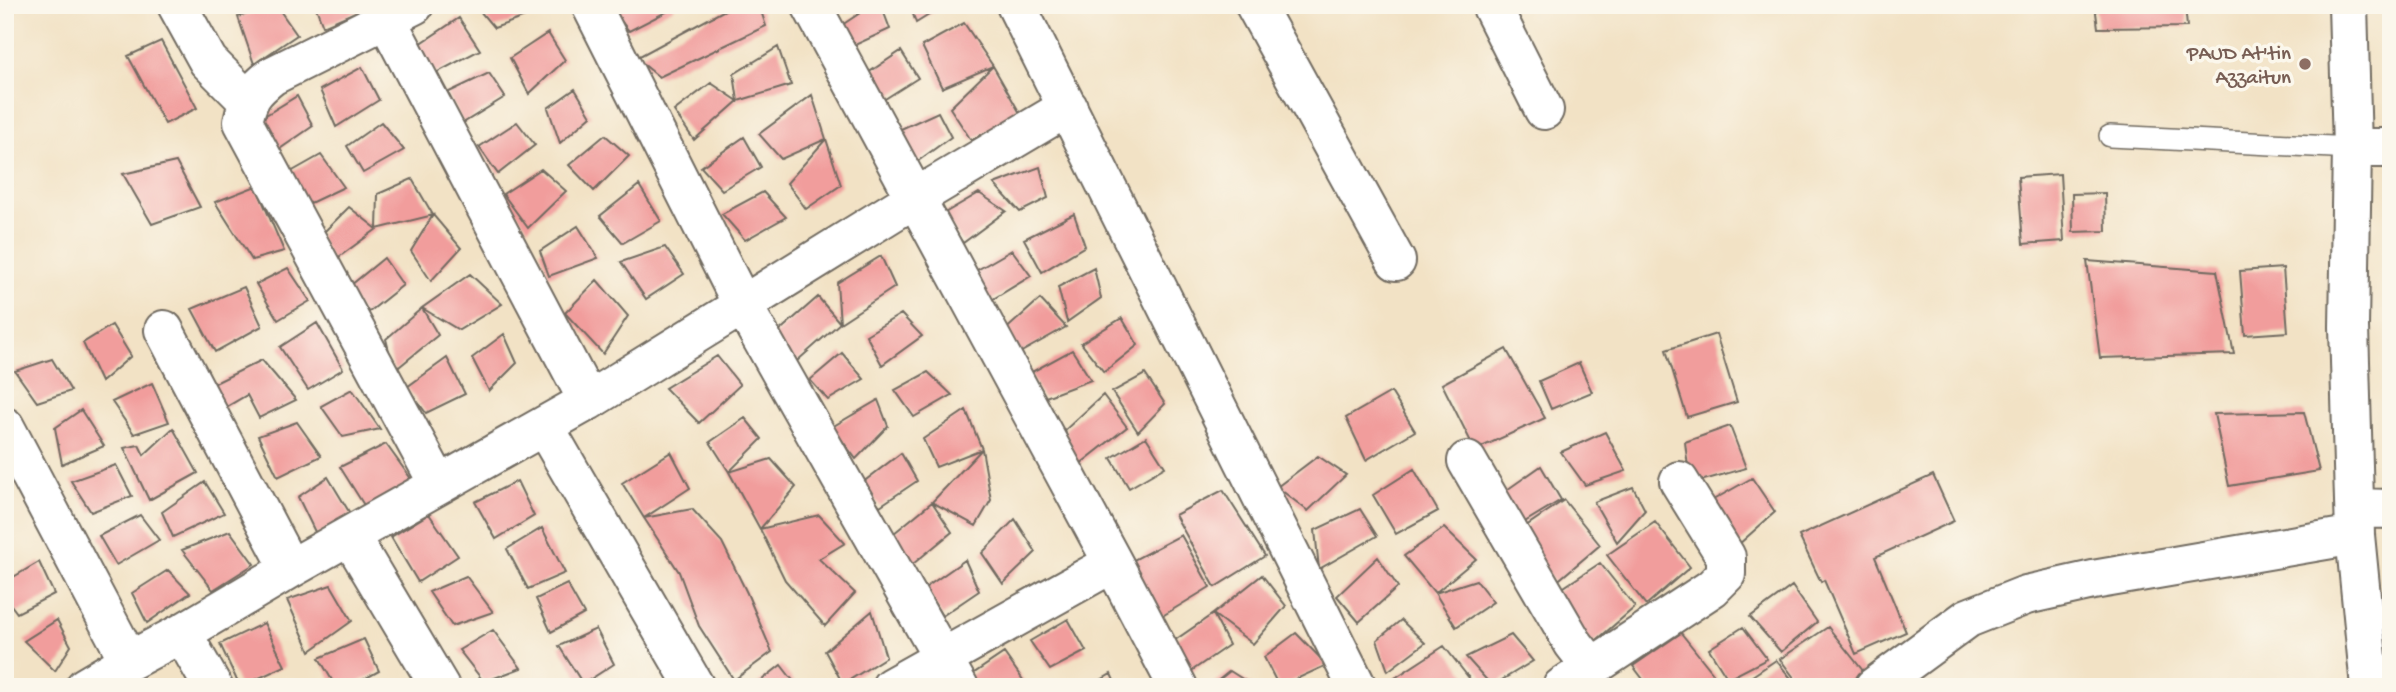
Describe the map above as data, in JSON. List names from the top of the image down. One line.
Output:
{"places":["PAUD At'tin Azzaitun"]}
